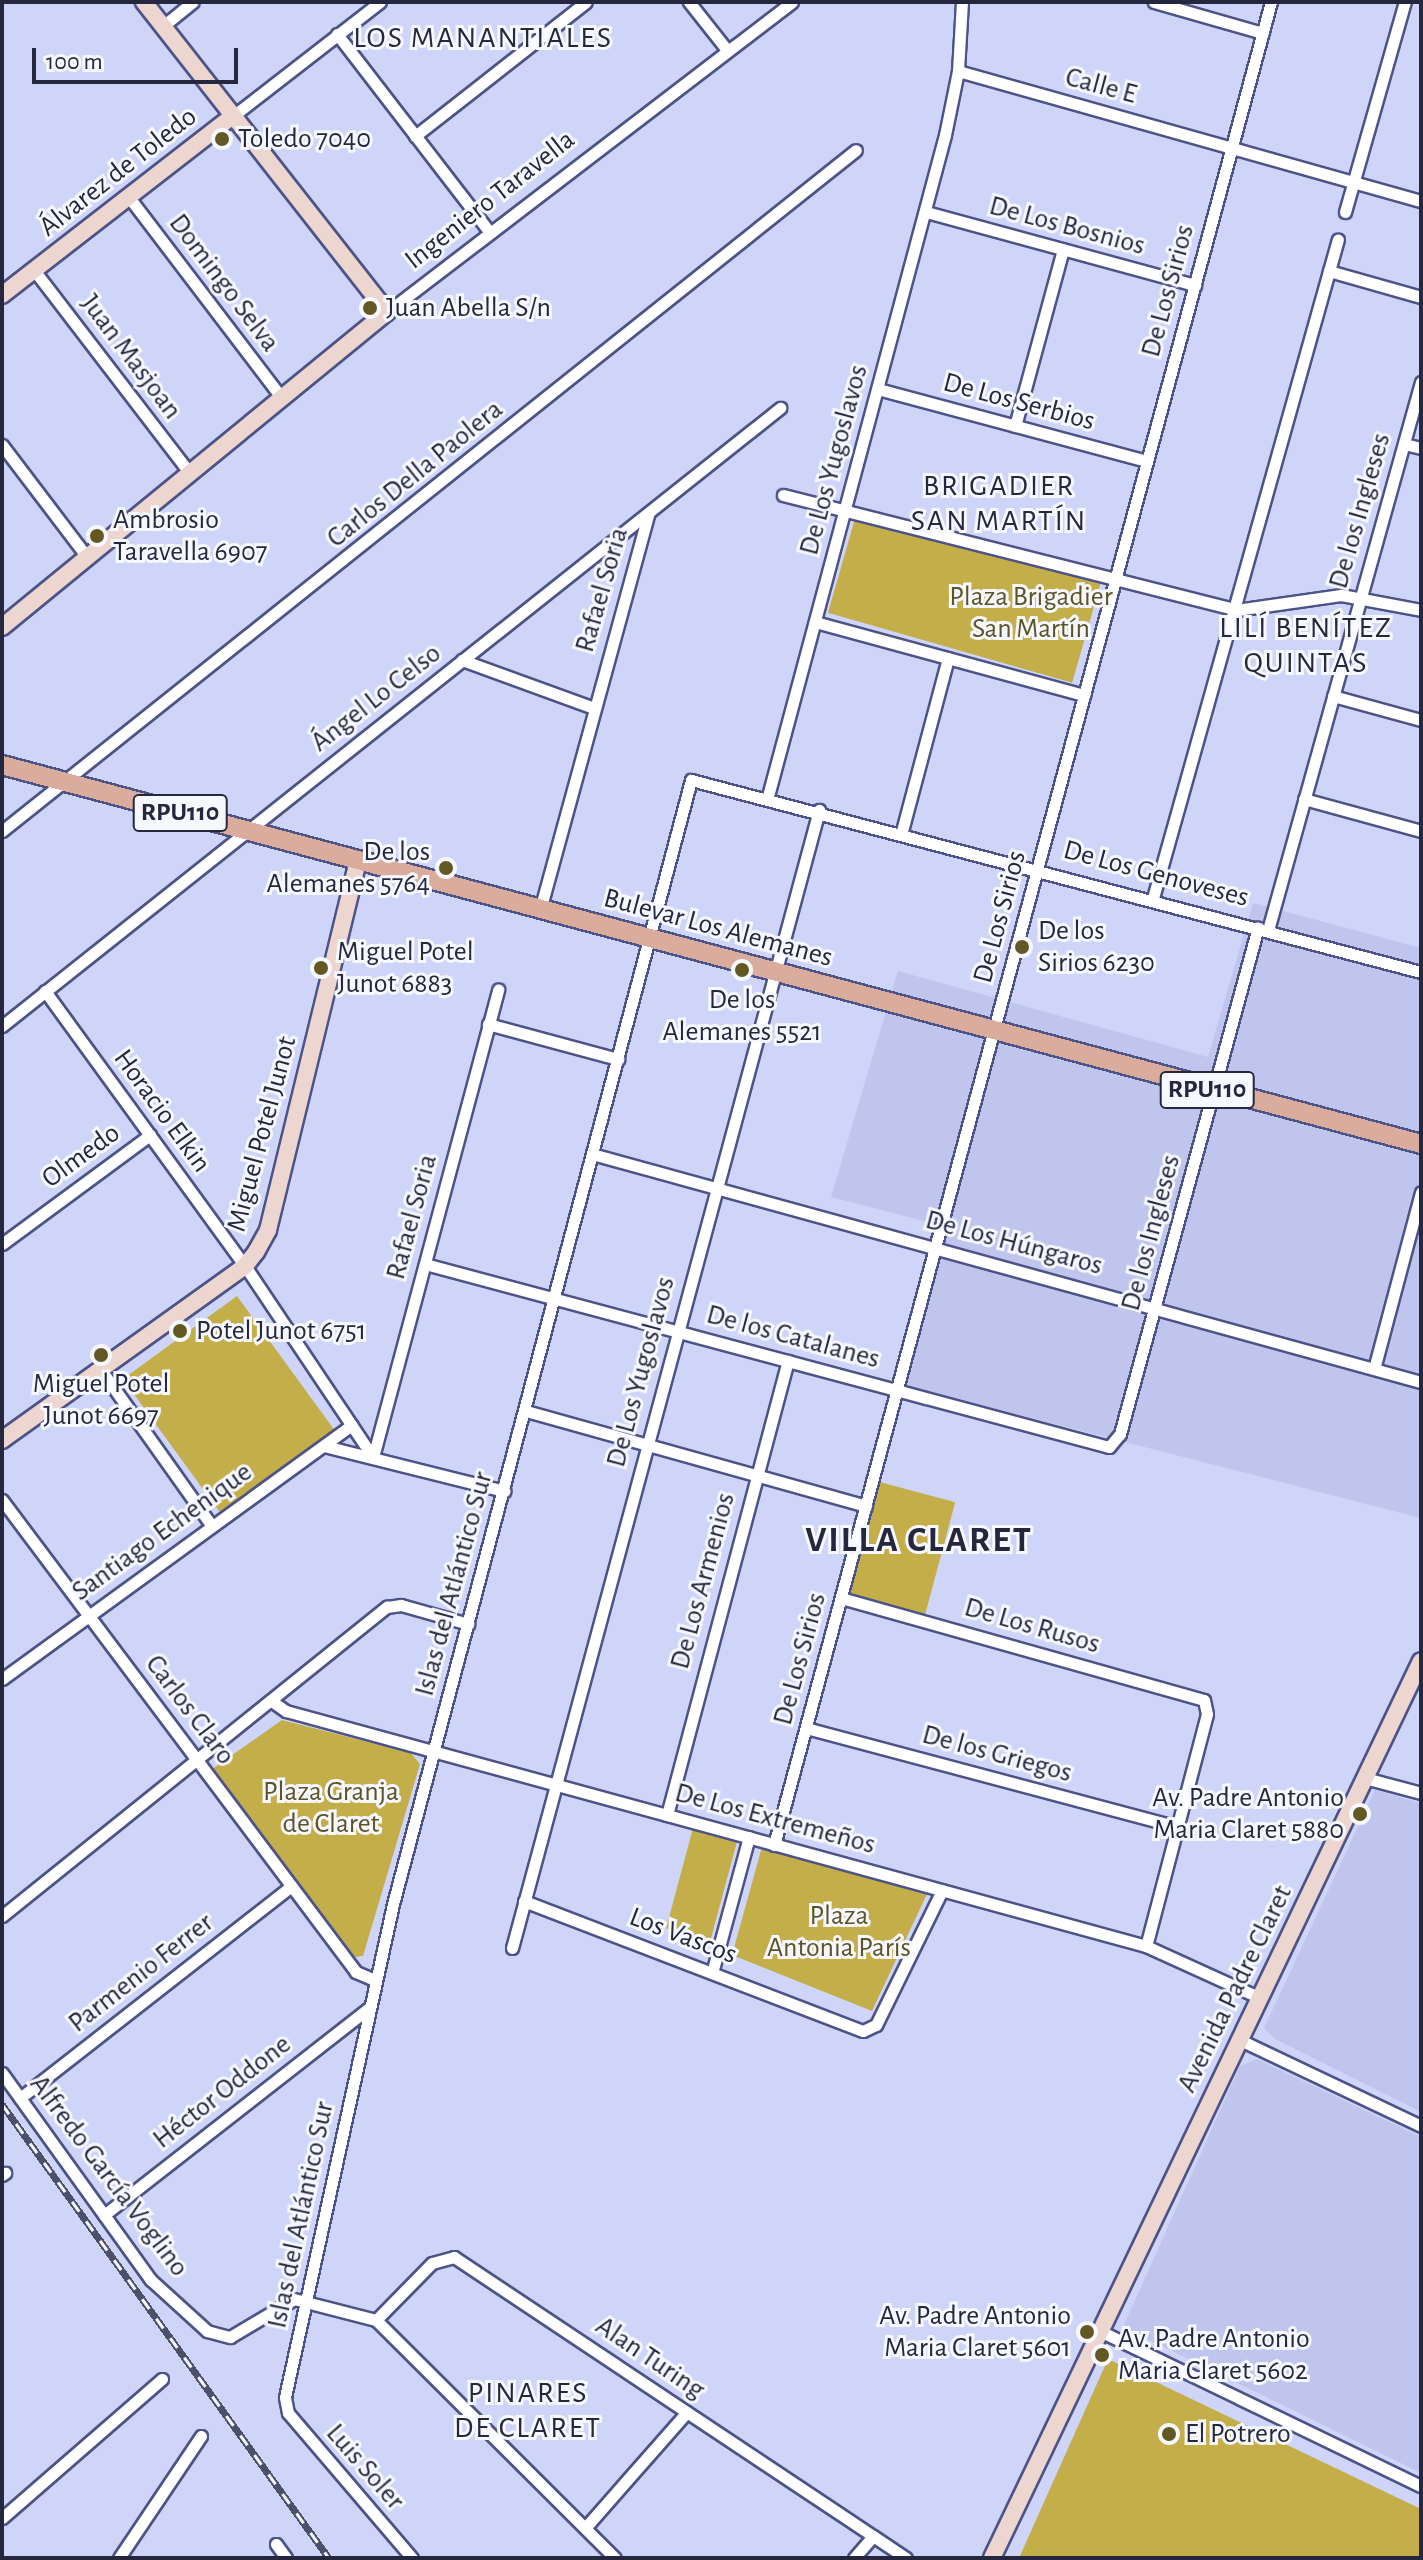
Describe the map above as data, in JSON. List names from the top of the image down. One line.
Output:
{"streets":{"main road":["Álvarez de Toledo","Ingeniero Taravella","RPU110","Bulevar Los Alemanes","Miguel Potel Junot","Avenida Padre Claret"],"street":["Calle E","De Los Bosnios","Domingo Selva","De Los Sirios","Juan Masjoan","De Los Serbios","De Los Yugoslavos","Carlos Della Paolera","De los Ingleses","Rafael Soria","Ángel Lo Celso","De Los Genoveses","Horacio Elkin","Olmedo","De Los Húngaros","De los Catalanes","Santiago Echenique","De Los Armenios","Islas del Atlántico Sur","De Los Rusos","Carlos Claro","De los Griegos","De Los Extremeños","Los Vascos","Parmenio Ferrer","Héctor Oddone","Alfredo García Voglino","Alan Turing","Luis Soler"]},"crossings":[["Calle E","De Los Sirios"],["Calle E","De Los Yugoslavos"],["Álvarez de Toledo","Domingo Selva"],["Álvarez de Toledo","Juan Masjoan"],["Ingeniero Taravella","Domingo Selva"],["Ingeniero Taravella","Juan Masjoan"],["De Los Bosnios","De Los Sirios"],["De Los Bosnios","De Los Yugoslavos"],["De Los Sirios","De Los Serbios"],["De Los Sirios","De Los Genoveses"],["De Los Sirios","Bulevar Los Alemanes"],["De Los Sirios","De Los Húngaros"],["De Los Sirios","De los Catalanes"],["De Los Sirios","De Los Rusos"],["De Los Sirios","De los Griegos"],["De Los Sirios","De Los Extremeños"],["De Los Serbios","De Los Yugoslavos"],["De Los Yugoslavos","De Los Genoveses"],["De Los Yugoslavos","Bulevar Los Alemanes"],["De Los Yugoslavos","De Los Húngaros"],["De Los Yugoslavos","De los Catalanes"],["De Los Yugoslavos","De Los Extremeños"],["De Los Yugoslavos","Los Vascos"],["Carlos Della Paolera","Bulevar Los Alemanes"],["De los Ingleses","De Los Genoveses"],["De los Ingleses","Bulevar Los Alemanes"],["De los Ingleses","De Los Húngaros"],["De los Ingleses","De los Catalanes"],["Rafael Soria","Ángel Lo Celso"],["Rafael Soria","Bulevar Los Alemanes"],["Rafael Soria","Horacio Elkin"],["Rafael Soria","De los Catalanes"],["Ángel Lo Celso","Bulevar Los Alemanes"],["Ángel Lo Celso","Horacio Elkin"],["De Los Genoveses","Islas del Atlántico Sur"],["Bulevar Los Alemanes","Miguel Potel Junot"],["Bulevar Los Alemanes","Islas del Atlántico Sur"],["Horacio Elkin","Miguel Potel Junot"],["Horacio Elkin","Olmedo"],["Horacio Elkin","Santiago Echenique"],["De Los Húngaros","Islas del Atlántico Sur"],["De los Catalanes","De Los Armenios"],["De los Catalanes","Islas del Atlántico Sur"],["Santiago Echenique","Carlos Claro"],["De Los Armenios","De Los Extremeños"],["Islas del Atlántico Sur","Carlos Claro"],["Islas del Atlántico Sur","De Los Extremeños"],["Islas del Atlántico Sur","Héctor Oddone"],["Islas del Atlántico Sur","Alfredo García Voglino"],["Islas del Atlántico Sur","Luis Soler"],["De Los Rusos","De los Griegos"],["Carlos Claro","Parmenio Ferrer"],["De Los Extremeños","Los Vascos"],["De Los Extremeños","Avenida Padre Claret"],["Parmenio Ferrer","Alfredo García Voglino"],["Héctor Oddone","Alfredo García Voglino"]],"districts":["LOS MANANTIALES","BRIGADIER SAN MARTÍN","LILÍ BENÍTEZ QUINTAS","VILLA CLARET","PINARES DE CLARET"],"parks":["Plaza Brigadier San Martín","Plaza Granja de Claret","Plaza Antonia París"],"places":["Toledo 7040","Juan Abella S/n","Ambrosio Taravella 6907","De los Alemanes 5764","De los Sirios 6230","Miguel Potel Junot 6883","De los Alemanes 5521","Potel Junot 6751","Miguel Potel Junot 6697","Av. Padre Antonio Maria Claret 5880","Av. Padre Antonio Maria Claret 5601","Av. Padre Antonio Maria Claret 5602","El Potrero"],"scale_bar":"100 m"}
